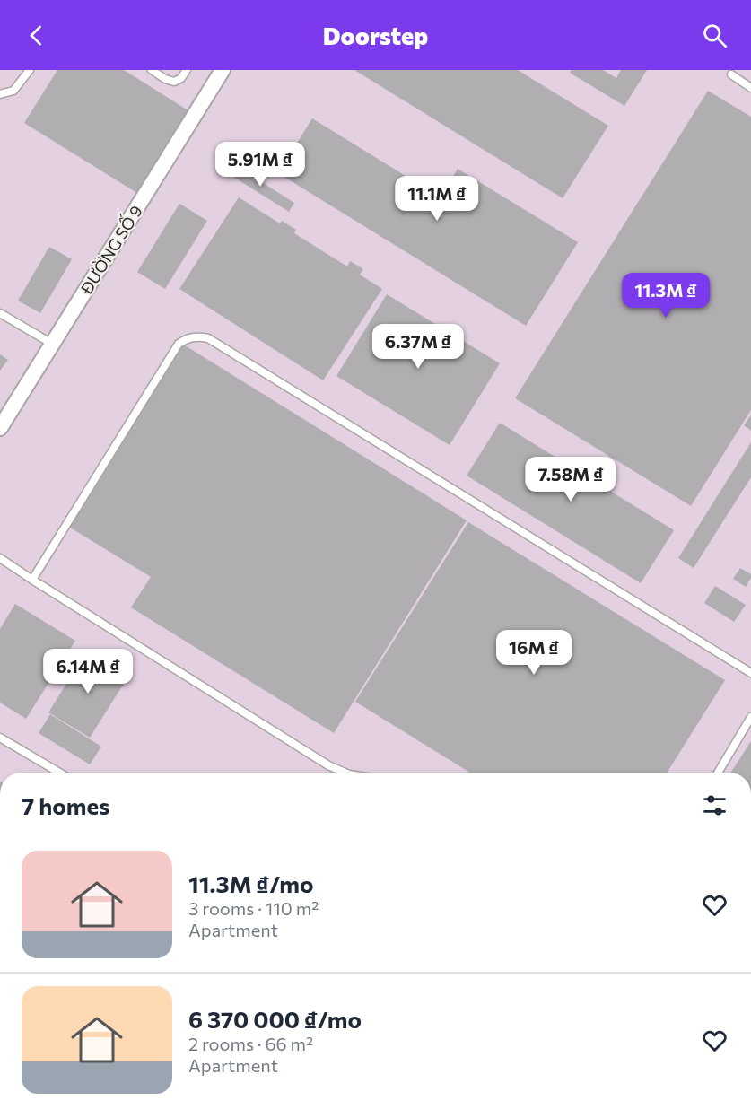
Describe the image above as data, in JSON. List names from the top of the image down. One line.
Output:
{"streets":{"street":["ĐƯỜNG SỐ 9"]},"page":{"header":"Doorstep","price":["5.91M ₫","11.1M ₫","11.3M ₫","6.37M ₫","7.58M ₫","16M ₫","6.14M ₫"],"heading":"7 homes","list":[{"name":"11.3M ₫/mo","note":"3 rooms · 110 m² · Apartment"},{"name":"6 370 000 ₫/mo","note":"2 rooms · 66 m² · Apartment"}]}}
